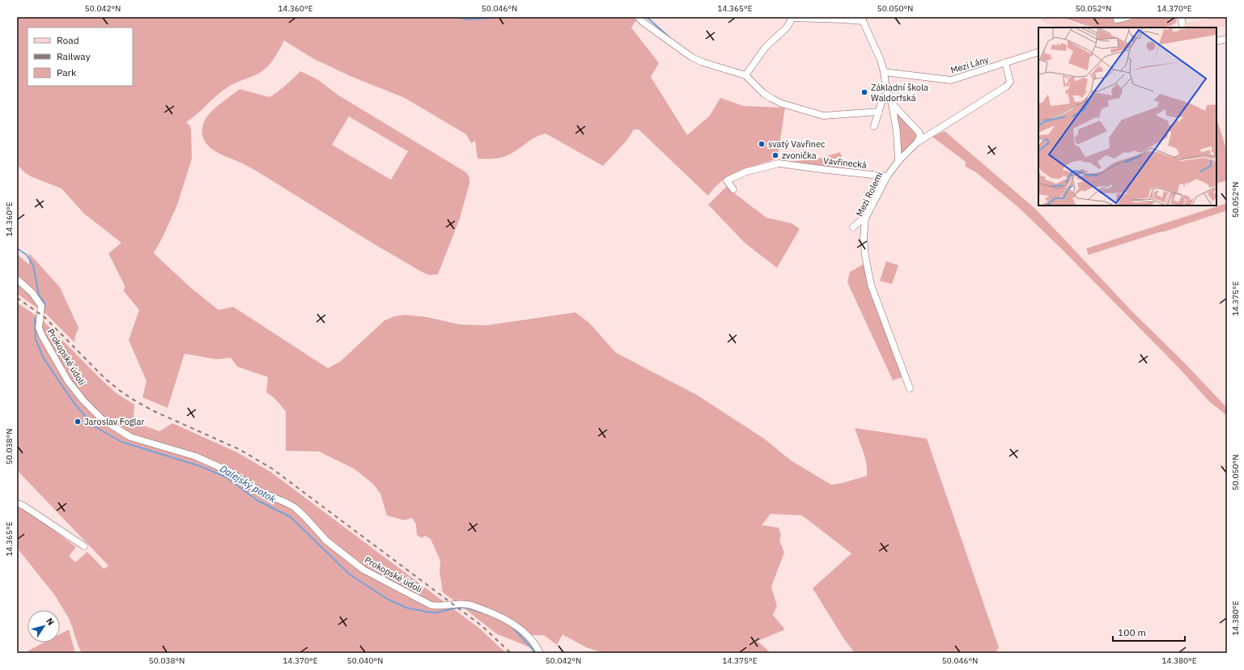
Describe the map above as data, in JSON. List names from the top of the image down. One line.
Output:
{"streets":{"street":["Mezi Lány","Vavřinecká","Mezi Rolemi","Prokopské údolí"]},"crossings":[["Mezi Lány","Mezi Rolemi"],["Vavřinecká","Mezi Rolemi"]],"water":["Dalejský potok"],"places":["Základní škola Waldorfská","svatý Vavřinec","zvonička","Jaroslav Foglar"],"legend":["Road","Railway","Park"],"scale_bar":"100 m","north":"top right","coordinates":["50.042°N","14.360°E","50.046°N","14.365°E","50.050°N","50.052°N","14.370°E","14.375°E","50.038°N","14.380°E","50.040°N"]}
